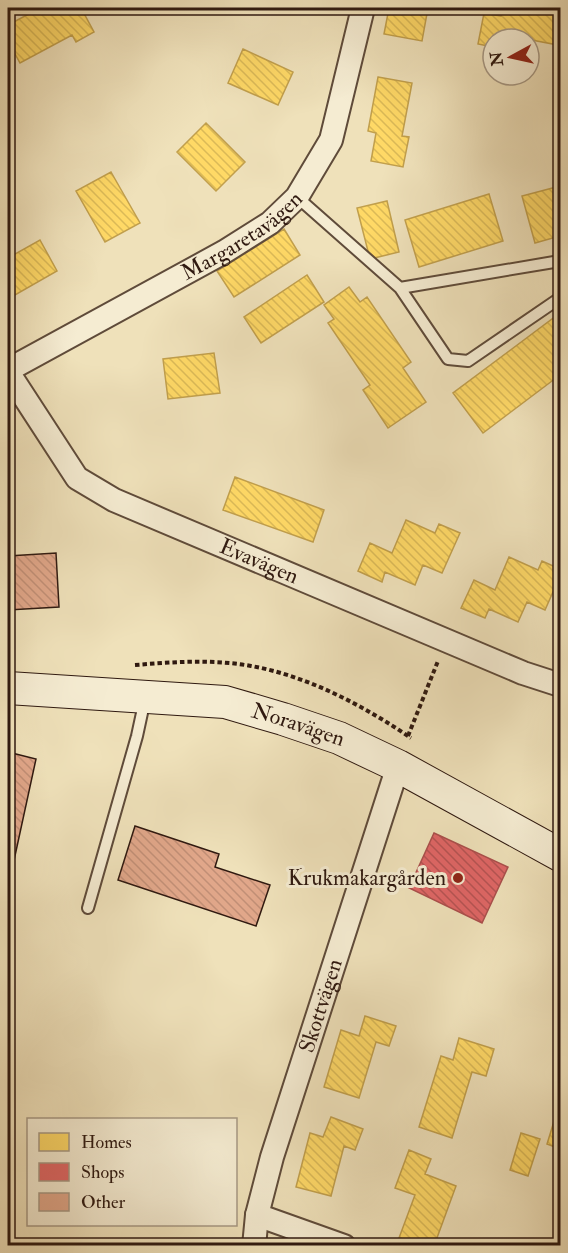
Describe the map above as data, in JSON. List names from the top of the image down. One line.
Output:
{"streets":{"street":["Margaretavägen","Evavägen","Noravägen","Skottvägen"]},"crossings":[["Margaretavägen","Evavägen"],["Noravägen","Skottvägen"]],"places":["Krukmakargården"],"legend":["Homes","Shops","Other"],"north":"left"}
